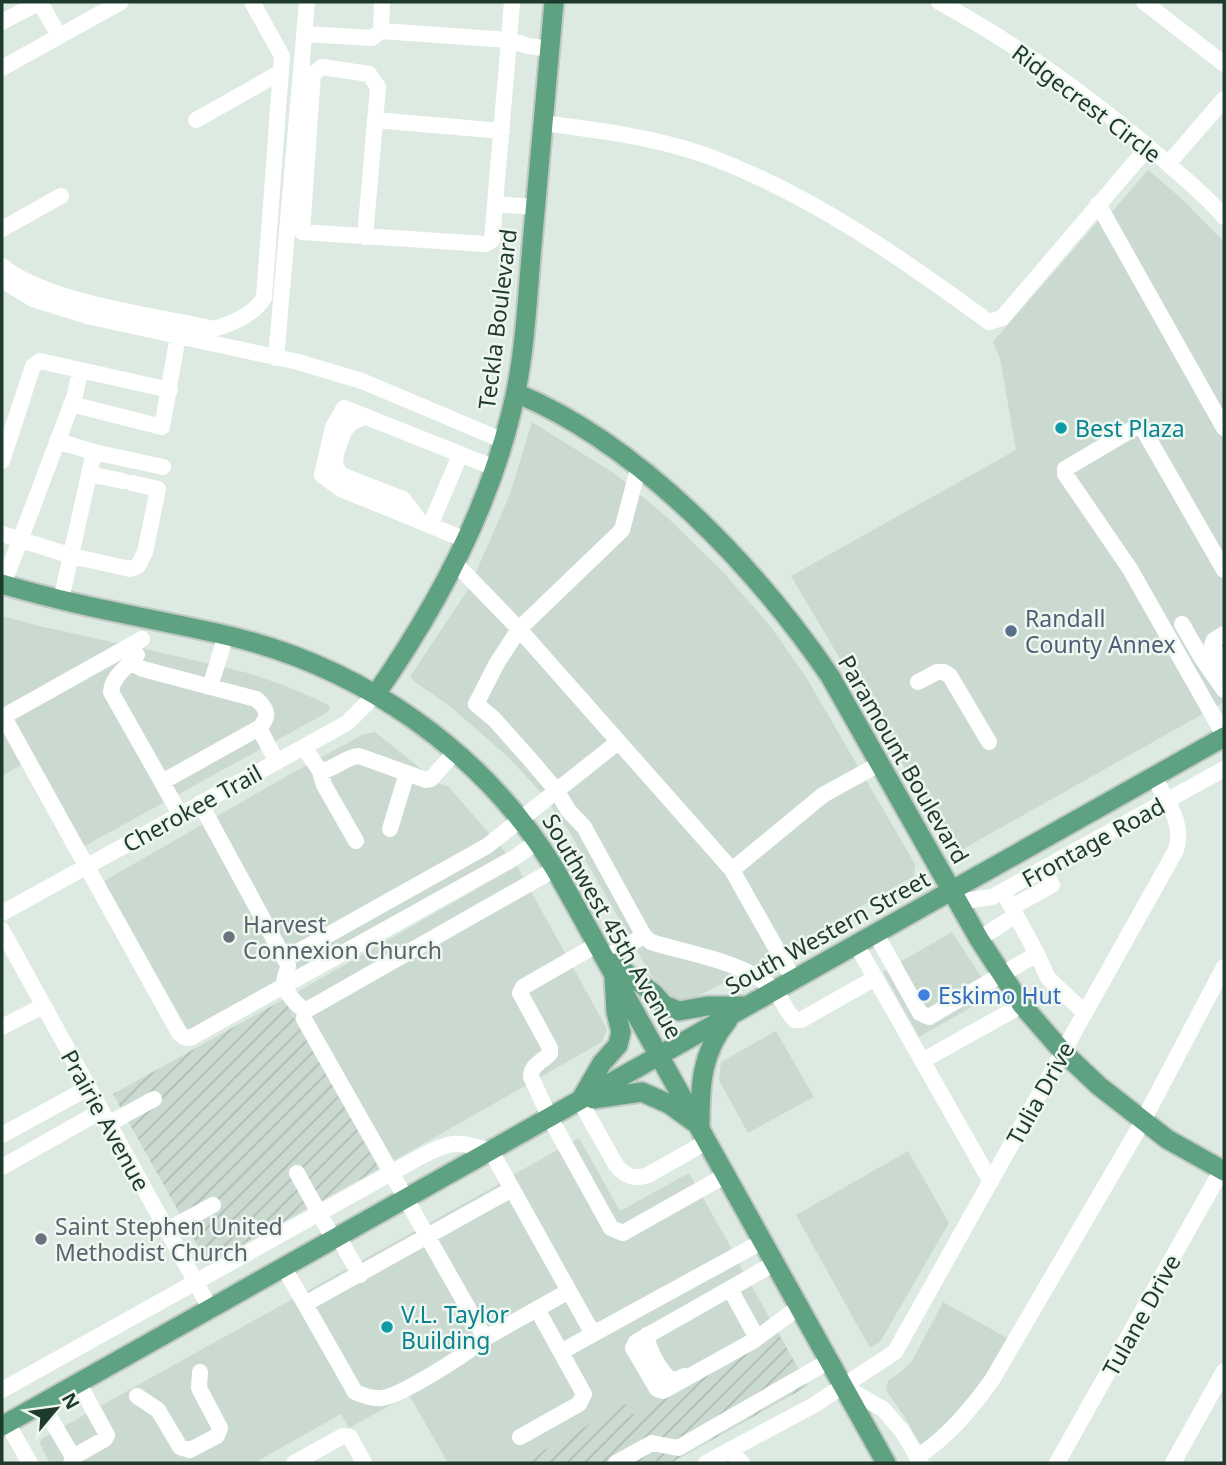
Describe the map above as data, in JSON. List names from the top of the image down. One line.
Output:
{"streets":{"main road":["Teckla Boulevard","Paramount Boulevard","Southwest 45th Avenue","South Western Street"],"street":["Ridgecrest Circle","Cherokee Trail","Frontage Road","Tulia Drive","Prairie Avenue","Tulane Drive"]},"crossings":[["Teckla Boulevard","Paramount Boulevard"],["Teckla Boulevard","Cherokee Trail"],["Teckla Boulevard","Southwest 45th Avenue"],["Paramount Boulevard","Frontage Road"],["Paramount Boulevard","South Western Street"],["Paramount Boulevard","Tulia Drive"],["Paramount Boulevard","Tulane Drive"],["Cherokee Trail","Southwest 45th Avenue"],["Frontage Road","South Western Street"],["Frontage Road","Tulia Drive"],["Southwest 45th Avenue","South Western Street"],["Southwest 45th Avenue","Tulia Drive"],["South Western Street","Tulia Drive"],["South Western Street","Prairie Avenue"]],"places":["Best Plaza","Randall County Annex","Harvest Connexion Church","Eskimo Hut","Saint Stephen United Methodist Church","V.L. Taylor Building"],"north":"top right"}
